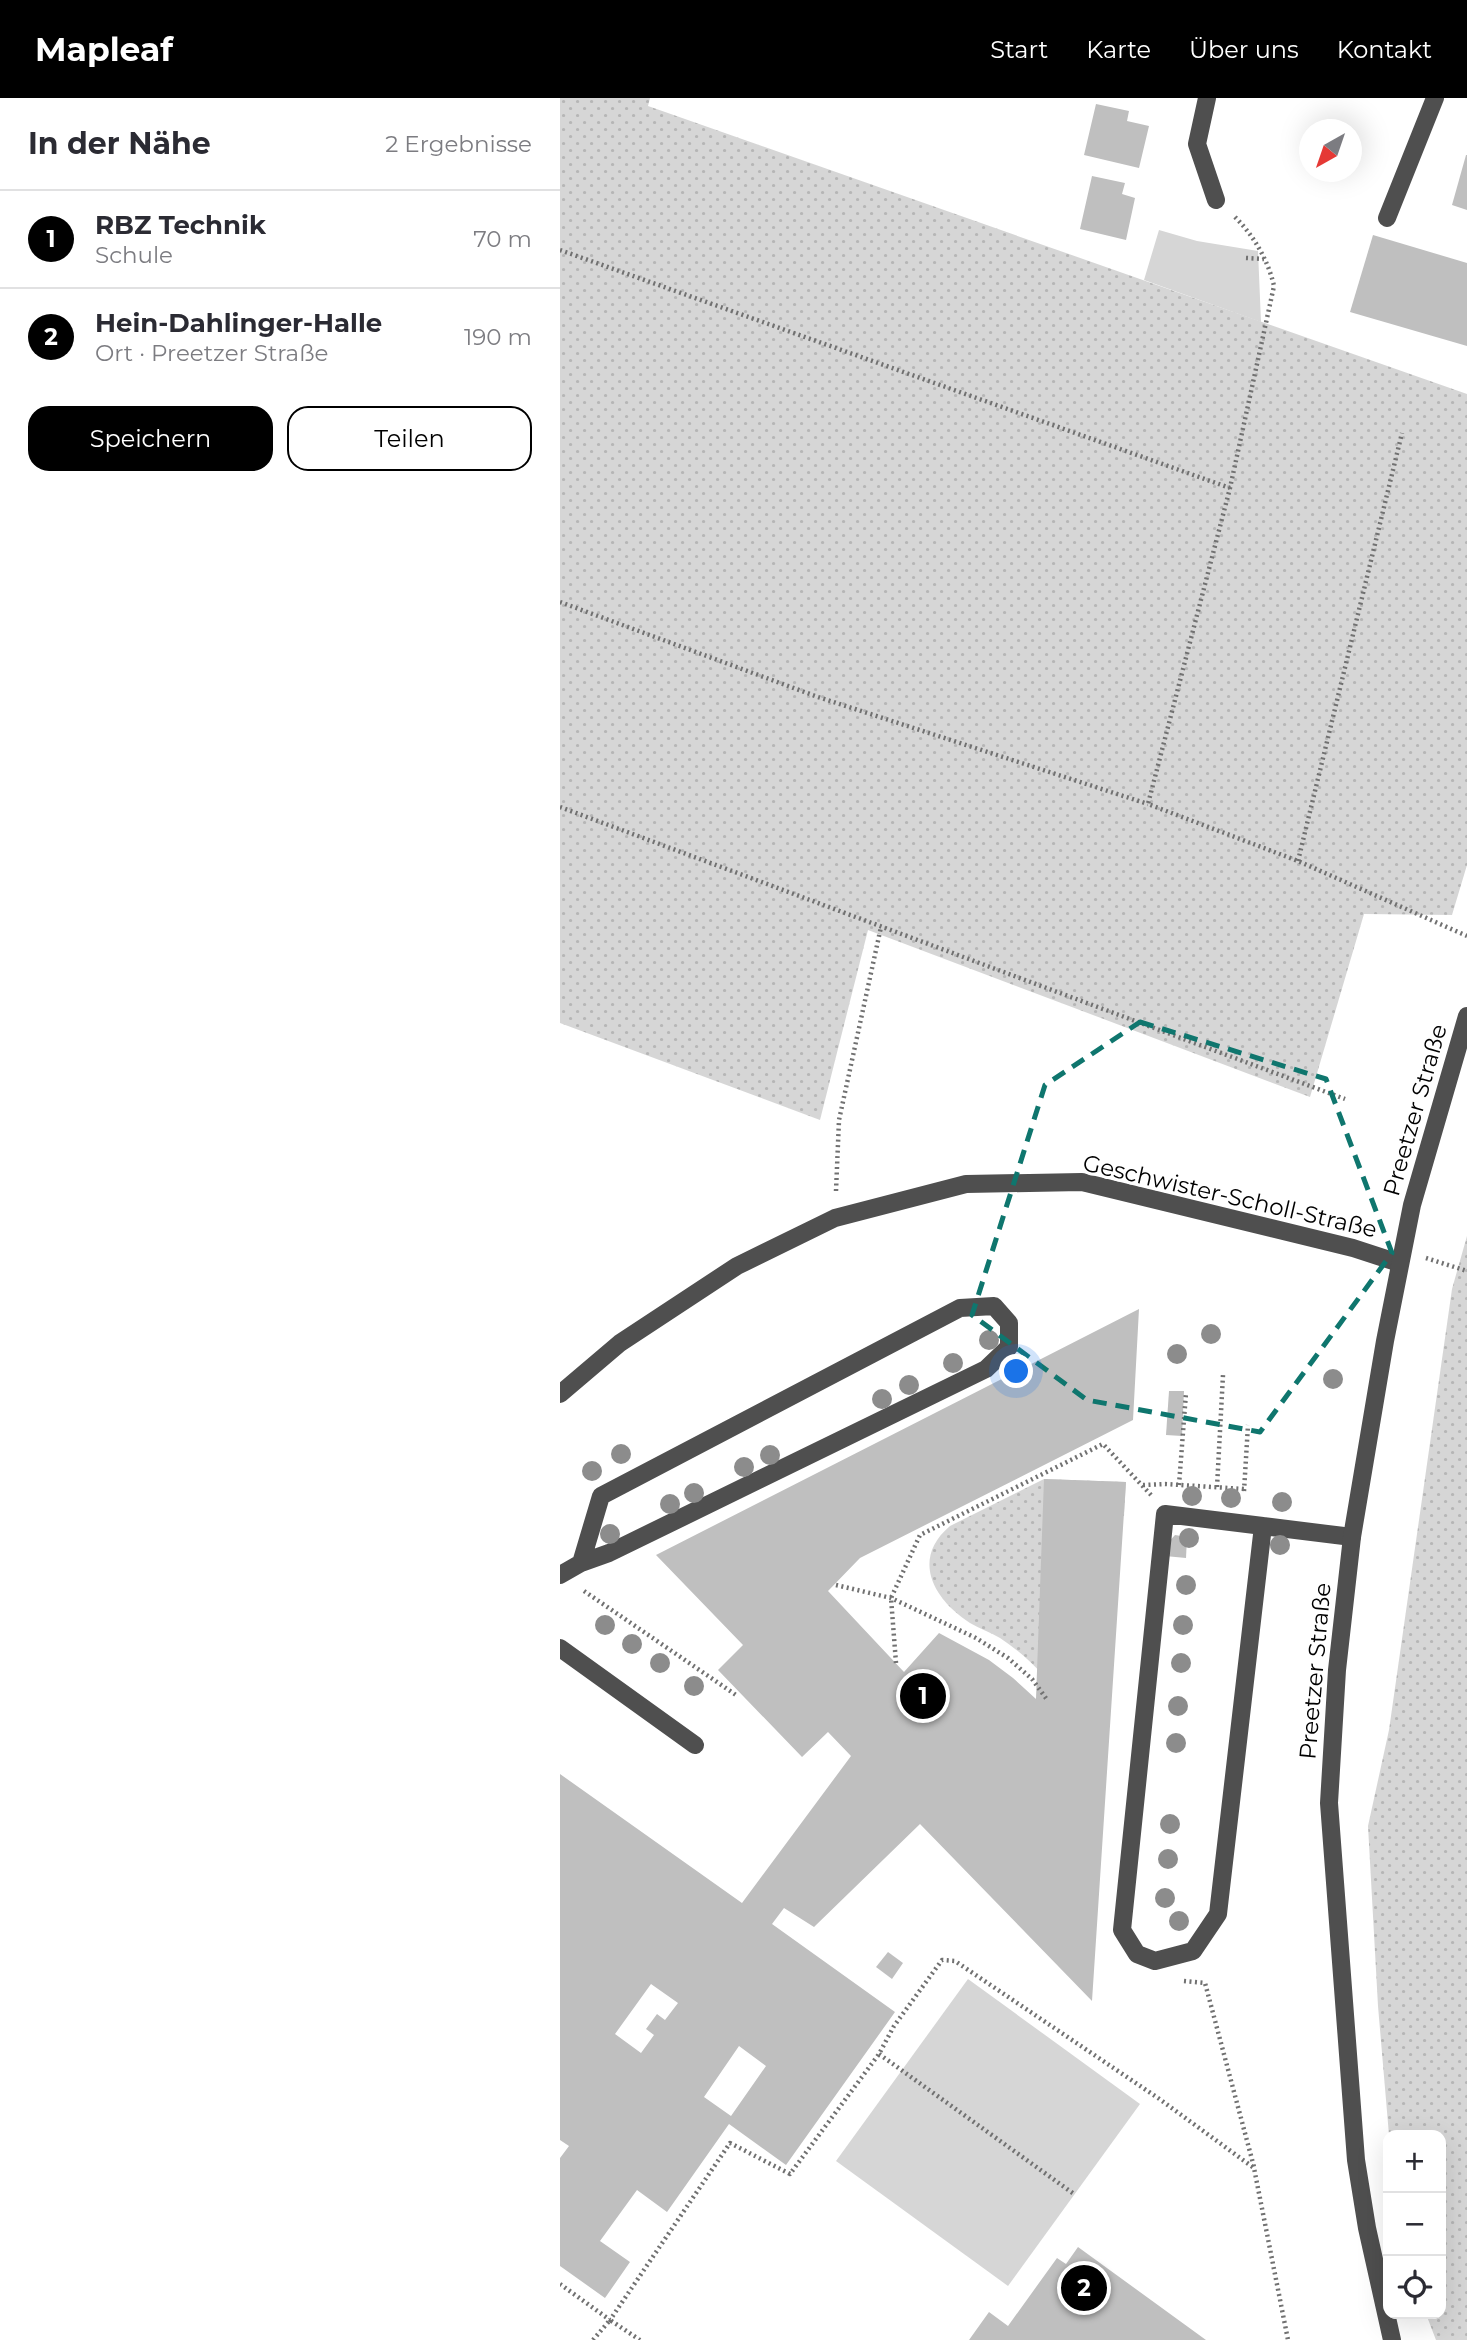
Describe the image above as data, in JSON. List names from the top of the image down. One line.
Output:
{"streets":{"street":["Preetzer Straße","Geschwister-Scholl-Straße"]},"crossings":[["Preetzer Straße","Geschwister-Scholl-Straße"]],"north":"bottom left","page":{"header":"Mapleaf","nav":["Start","Karte","Über uns","Kontakt"],"heading":["In der Nähe","2 Ergebnisse"],"list":[{"mark":"1","name":"RBZ Technik","note":"Schule","value":"70 m"},{"mark":"2","name":"Hein-Dahlinger-Halle","note":"Ort · Preetzer Straße","value":"190 m"}],"buttons":["Speichern","Teilen"],"pins":["1","2"],"map_buttons":["+","−"]}}
